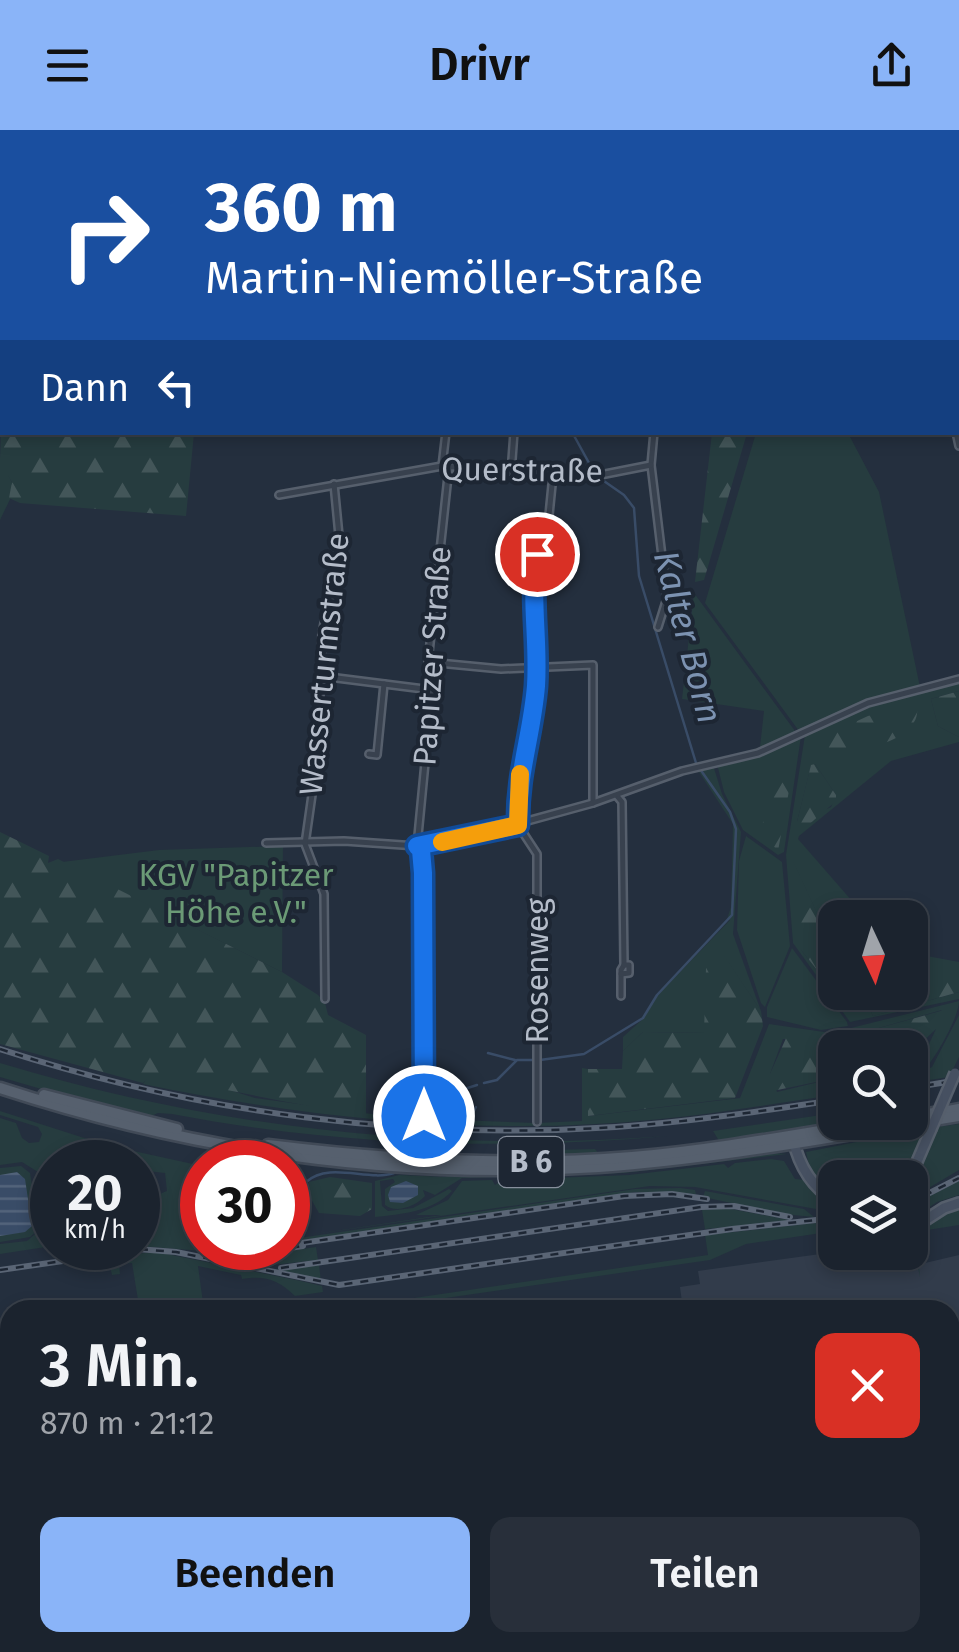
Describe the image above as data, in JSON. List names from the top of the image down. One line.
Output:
{"streets":{"main road":["B 6"],"street":["Querstraße","Papitzer Straße","Wasserturmstraße","Rosenweg"]},"crossings":[["Querstraße","Papitzer Straße"],["Querstraße","Wasserturmstraße"]],"water":["Kalter Born"],"parks":["KGV \"Papitzer Höhe e.V.\""],"north":"bottom","page":{"header":"Drivr","turn":["360 m","Martin-Niemöller-Straße"],"then":"Dann","speed":"20 km/h","limit":"30","heading":["3 Min.","870 m · 21:12"],"buttons":["Beenden","Teilen"]}}
